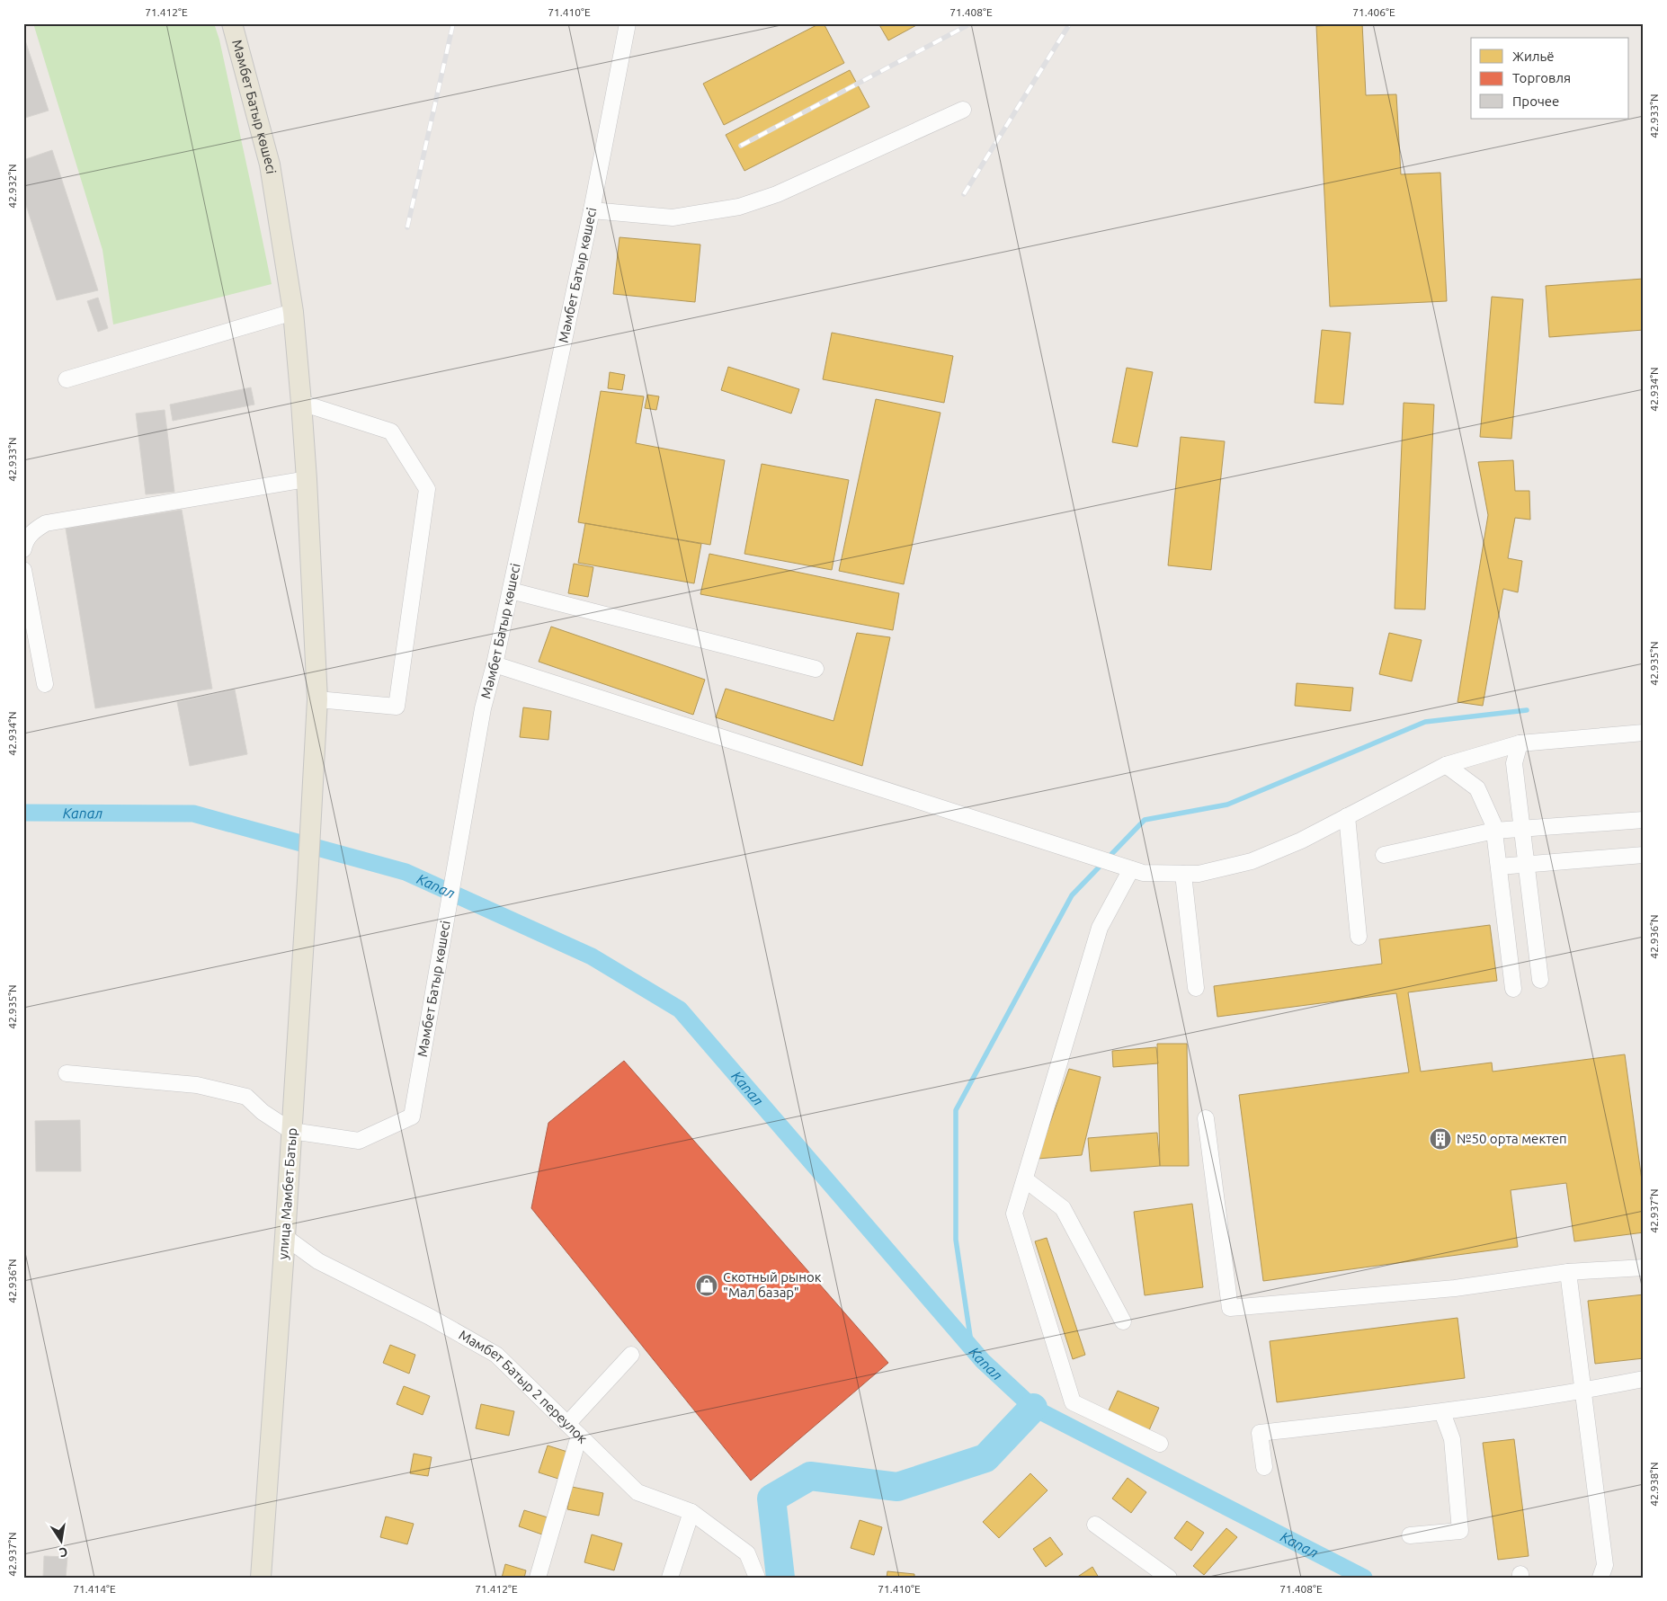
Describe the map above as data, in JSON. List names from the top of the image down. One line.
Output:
{"streets":{"main road":["Мәмбет Батыр көшесі","улица Мамбет Батыр"],"street":["Мамбет Батыр 2 переулок"]},"crossings":[["Мәмбет Батыр көшесі","улица Мамбет Батыр"],["улица Мамбет Батыр","Мамбет Батыр 2 переулок"]],"water":["Капал"],"places":{"building":["№50 орта мектеп"],"shop":["Скотный рынок \"Мал базар\""]},"legend":["Жильё","Торговля","Прочее"],"north":"bottom","coordinates":["71.412°E","71.410°E","71.408°E","71.406°E","42.933°N","42.932°N","42.934°N","42.935°N","42.936°N","42.937°N","42.938°N","71.414°E"]}
